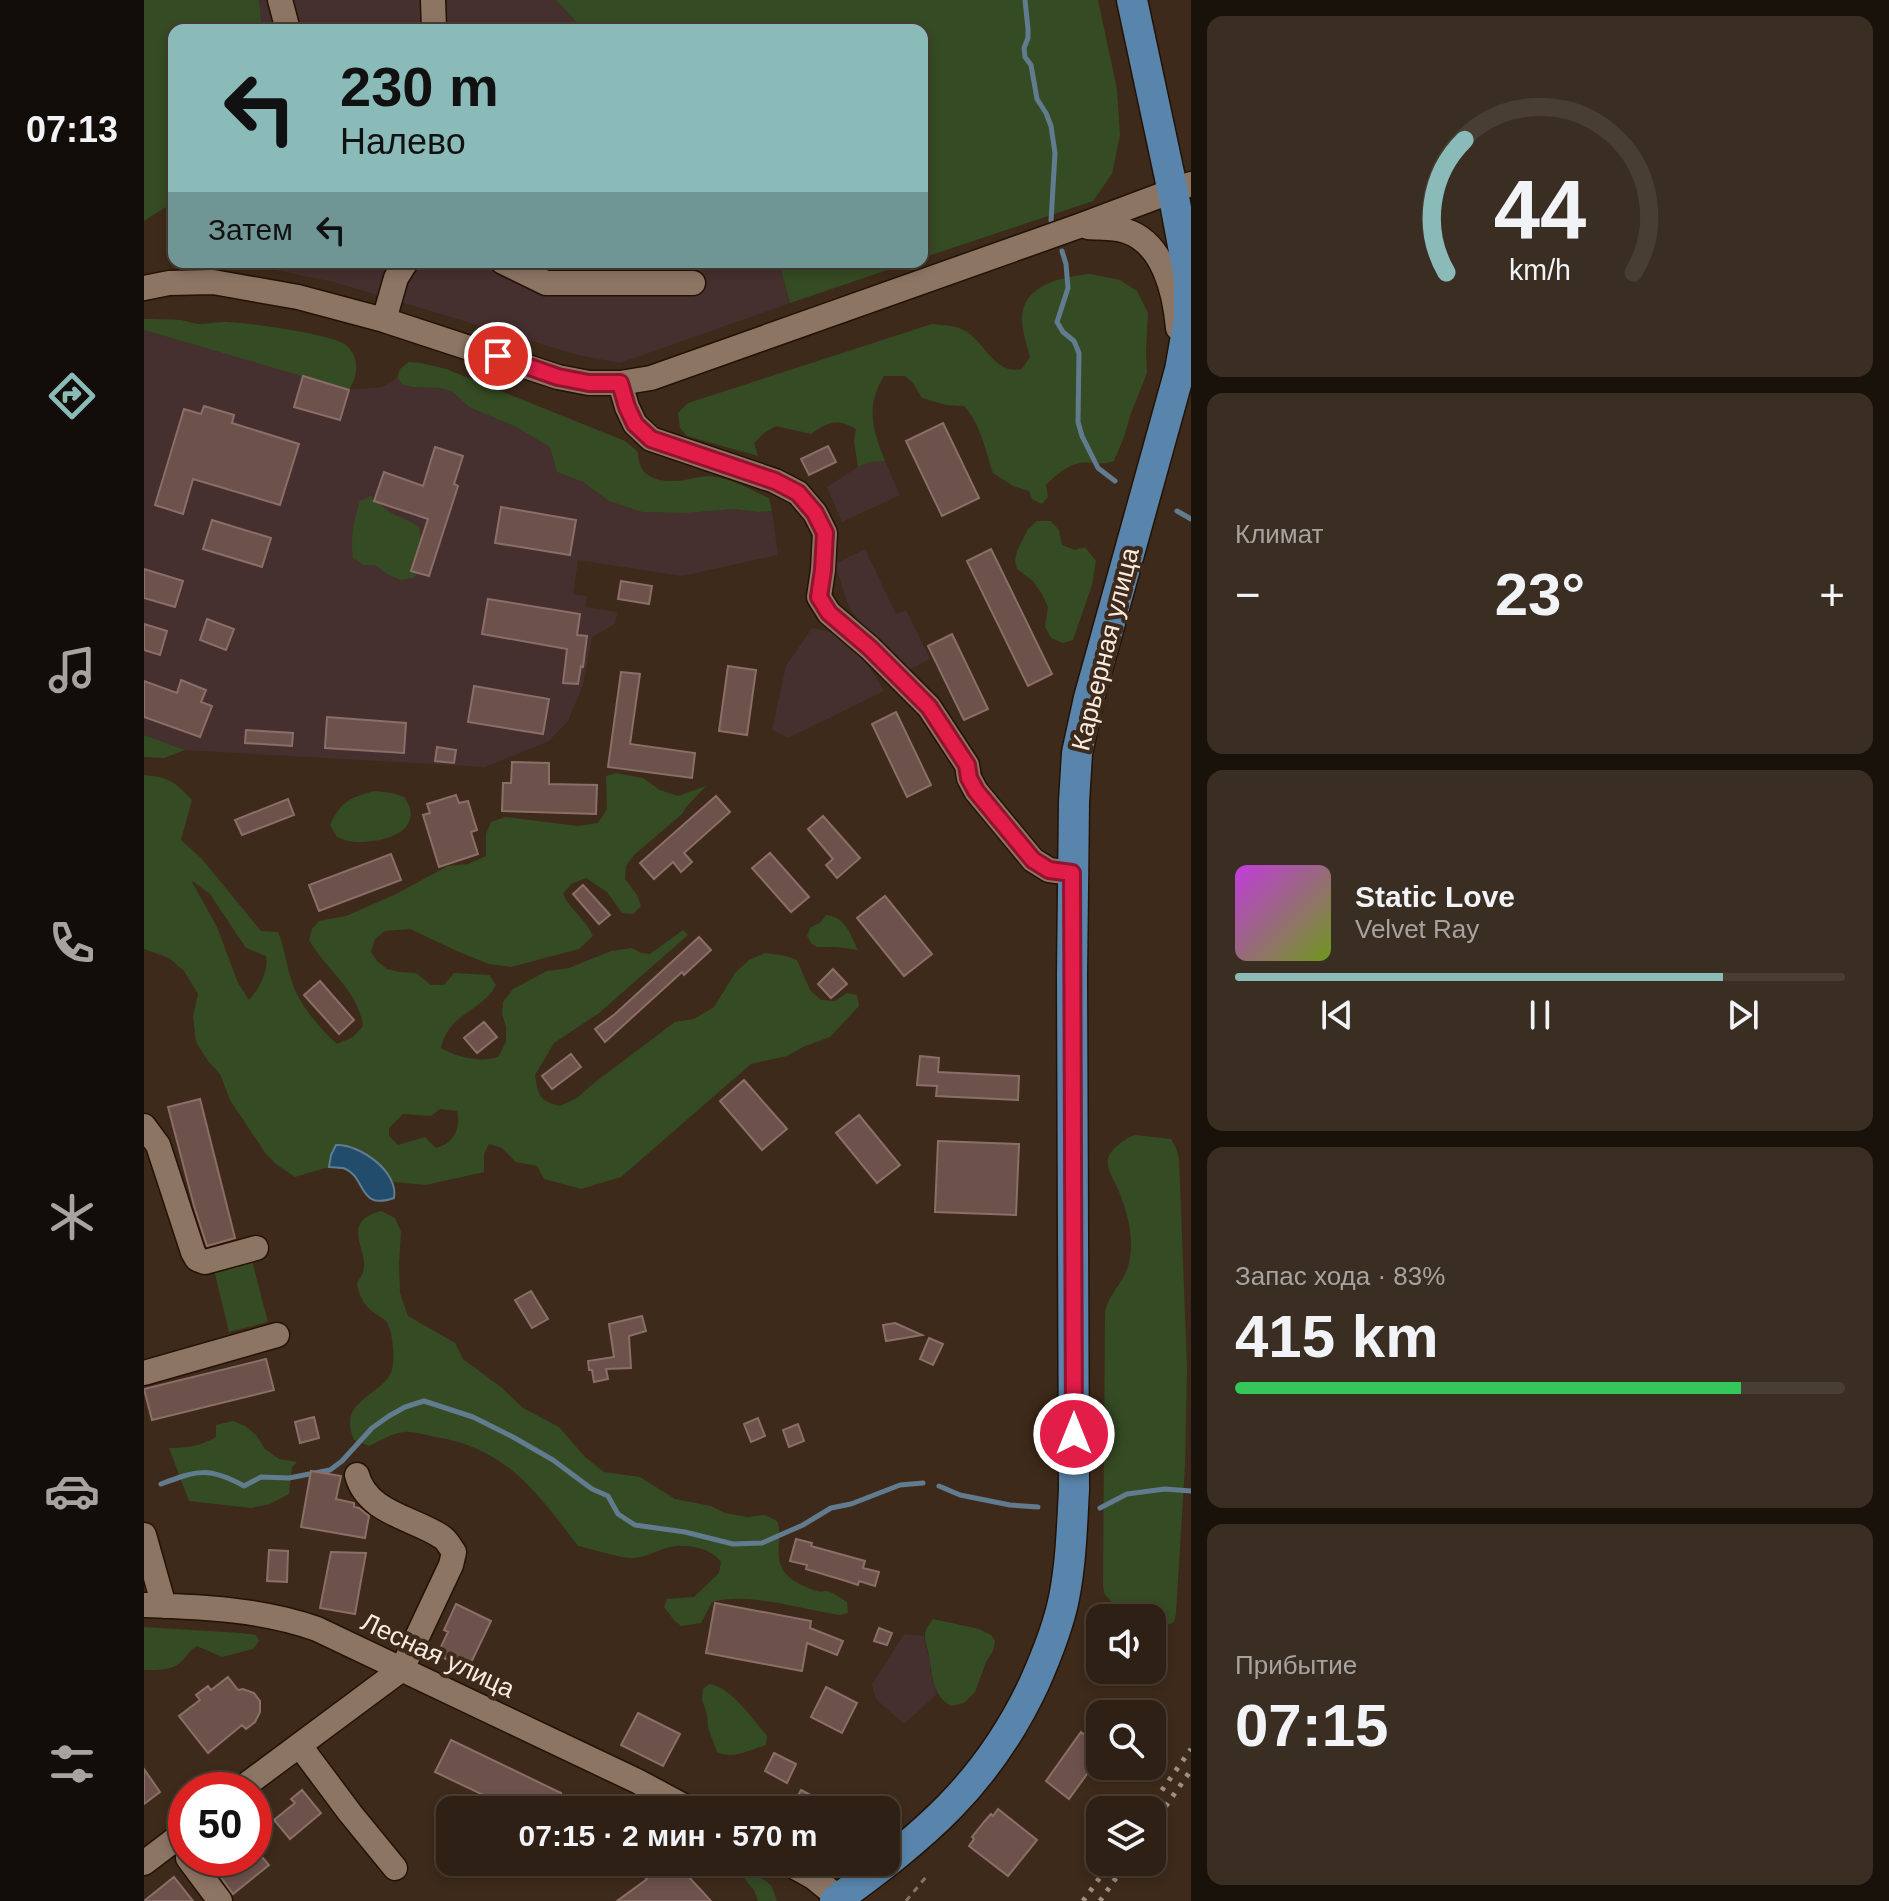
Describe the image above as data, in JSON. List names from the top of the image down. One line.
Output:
{"streets":{"main road":["Карьерная улица"],"street":["Лесная улица"]},"page":{"tabs":"07:13","turn":["230 m","Налево"],"then":"Затем","tile":["Климат",["Запас хода · 83%","415 km"],["Прибытие","07:15"]],"heat":["−","23°","+"],"song":["Static Love","Velvet Ray"],"limit":"50","trip":"07:15 · 2 мин · 570 m","gauge":["44","km/h"]}}
